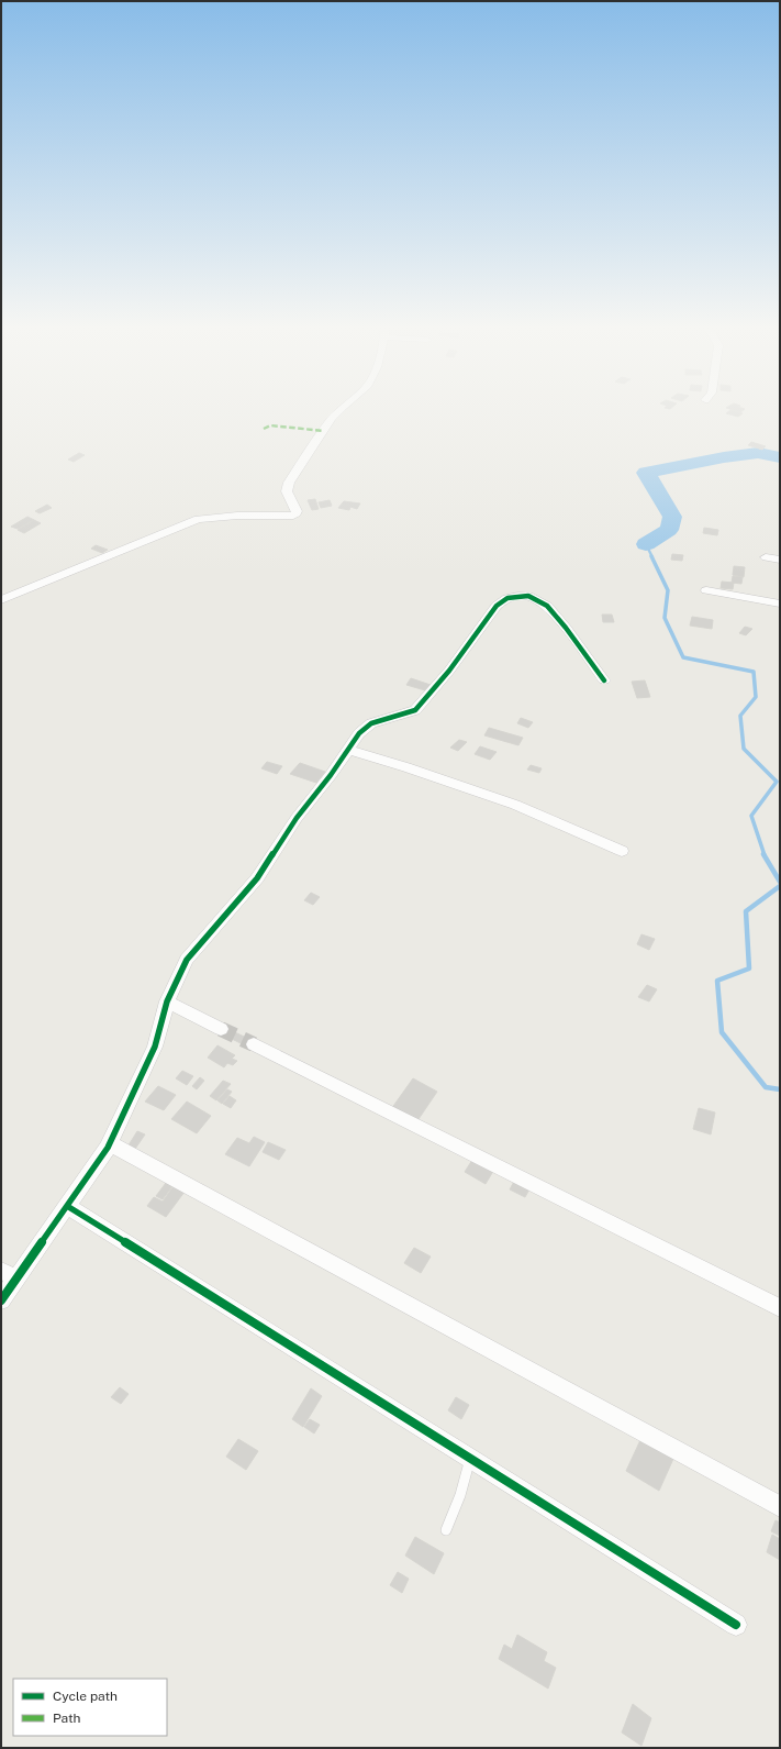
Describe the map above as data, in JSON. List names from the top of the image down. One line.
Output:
{"legend":["Cycle path","Path"]}
